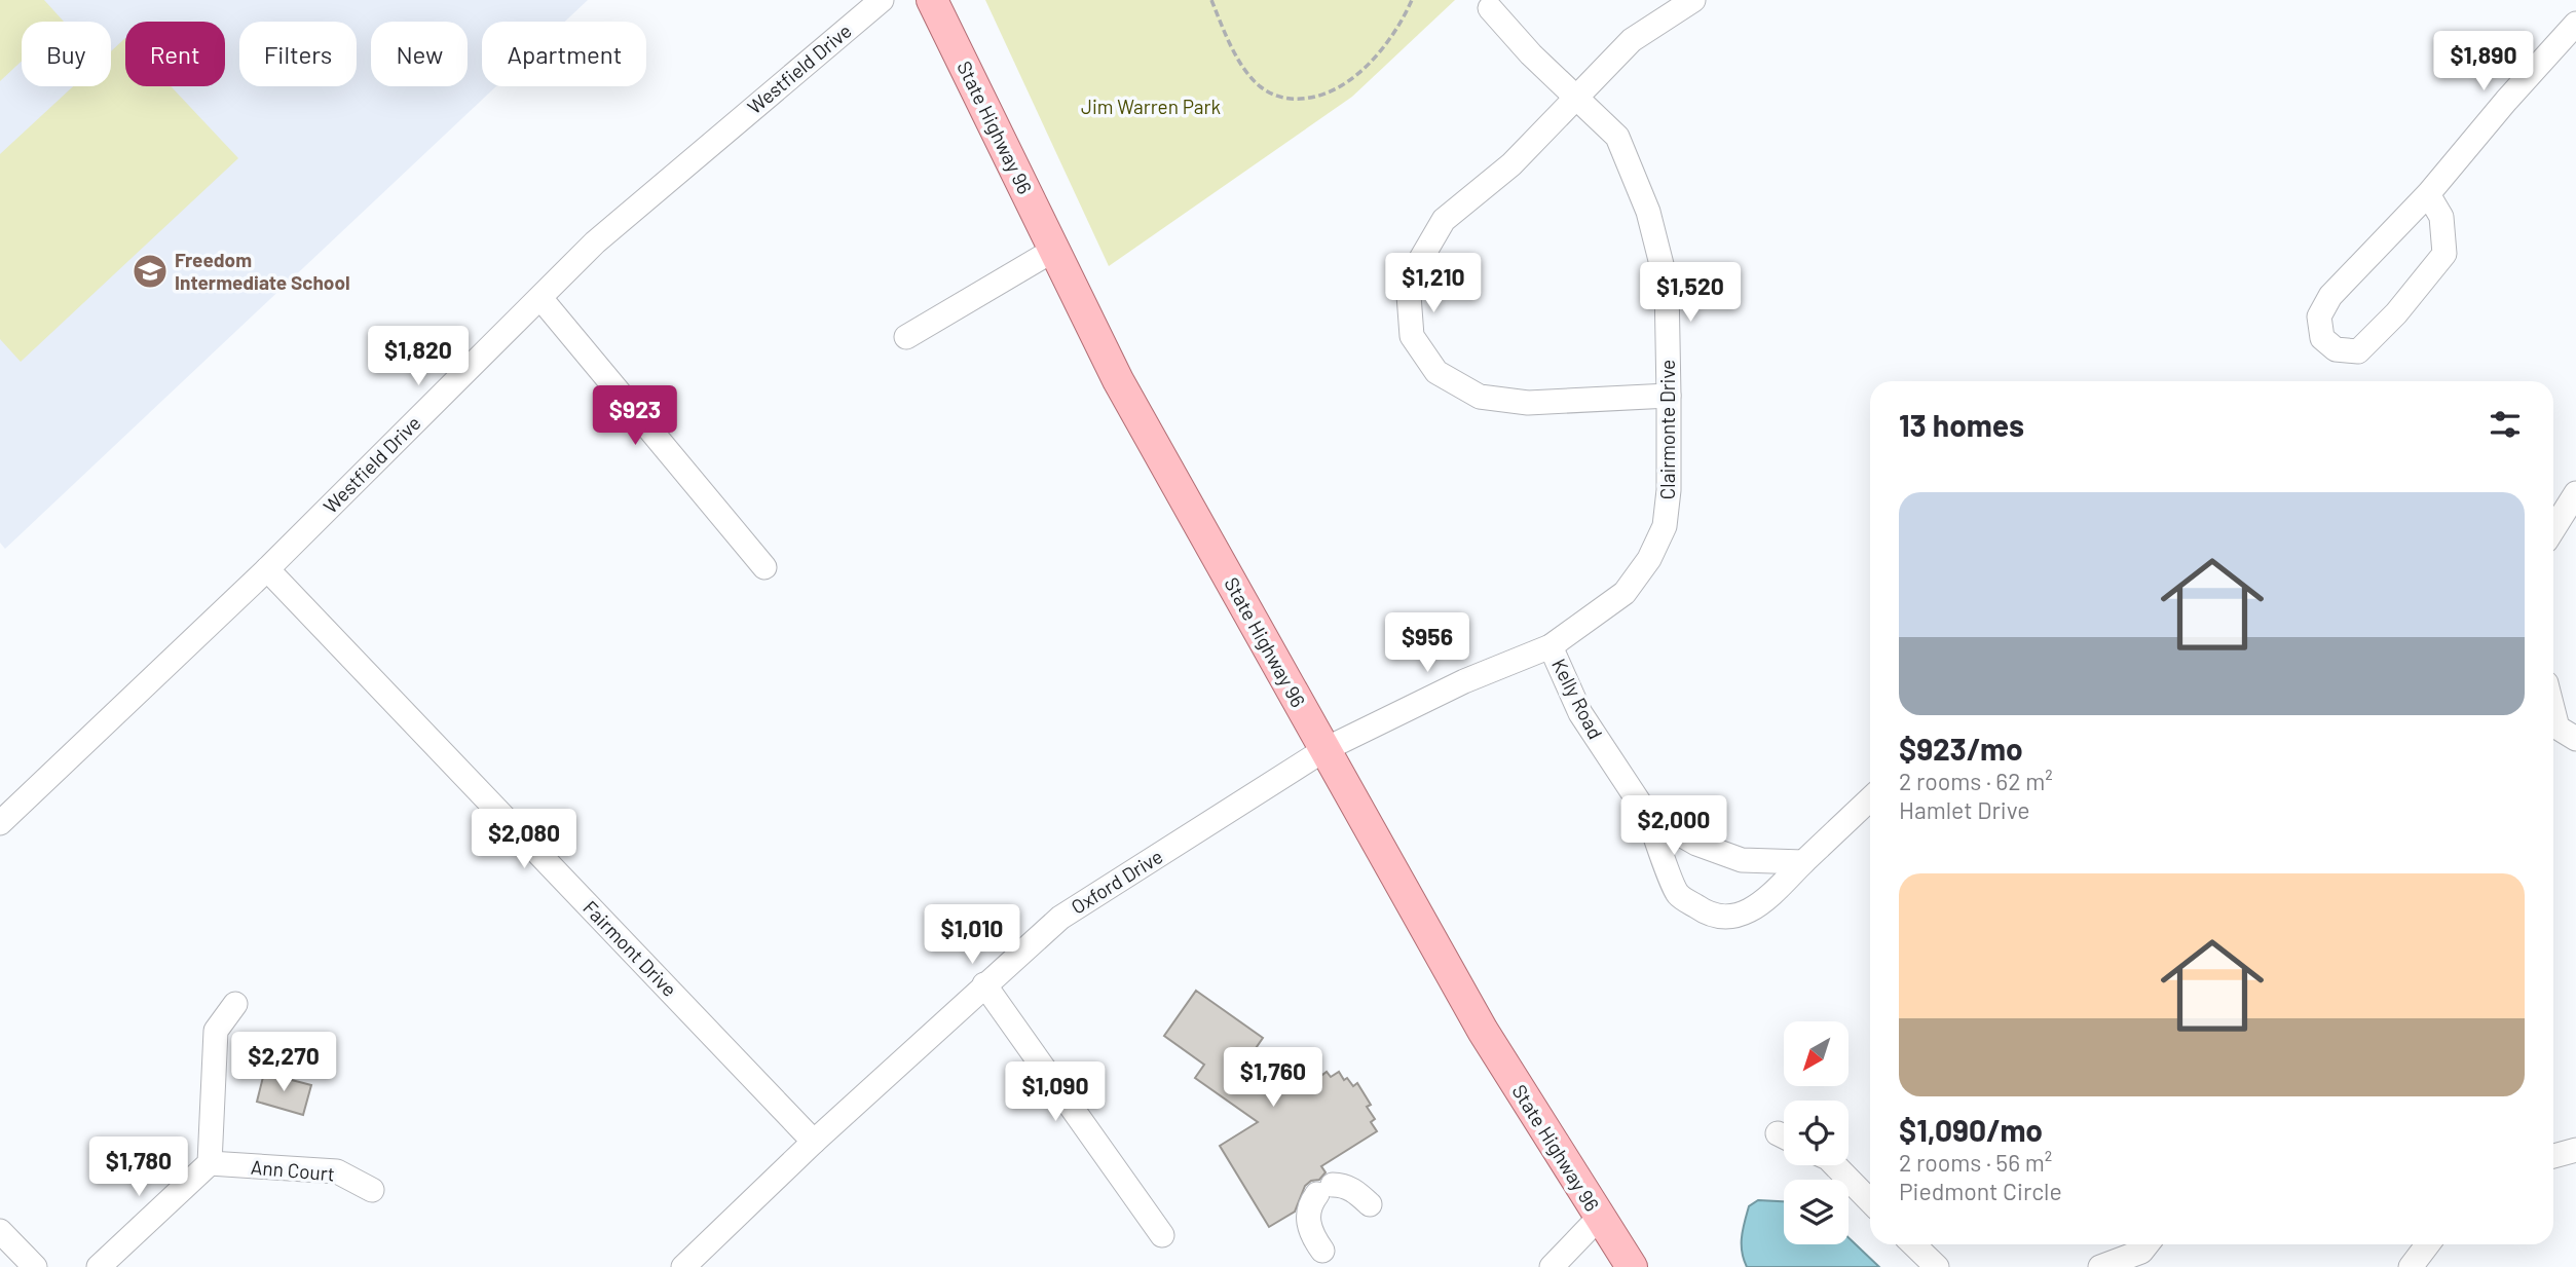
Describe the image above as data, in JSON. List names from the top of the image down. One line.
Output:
{"streets":{"main road":["State Highway 96"],"street":["Westfield Drive","Clairmonte Drive","Kelly Road","Oxford Drive","Fairmont Drive","Ann Court"]},"crossings":[["Westfield Drive","Fairmont Drive"],["State Highway 96","Oxford Drive"],["Clairmonte Drive","Kelly Road"],["Clairmonte Drive","Oxford Drive"],["Kelly Road","Oxford Drive"],["Oxford Drive","Fairmont Drive"]],"parks":["Jim Warren Park"],"places":{"school or university":["Freedom Intermediate School"]},"north":"bottom left","page":{"chip":["Buy","Rent","Filters","New","Apartment"],"price":["$1,890","$1,210","$1,520","$1,820","$923","$956","$2,000","$2,080","$1,010","$2,270","$1,760","$1,090","$1,780"],"heading":"13 homes","list":[{"name":"$923/mo","note":"2 rooms · 62 m² · Hamlet Drive"},{"name":"$1,090/mo","note":"2 rooms · 56 m² · Piedmont Circle"}]}}
